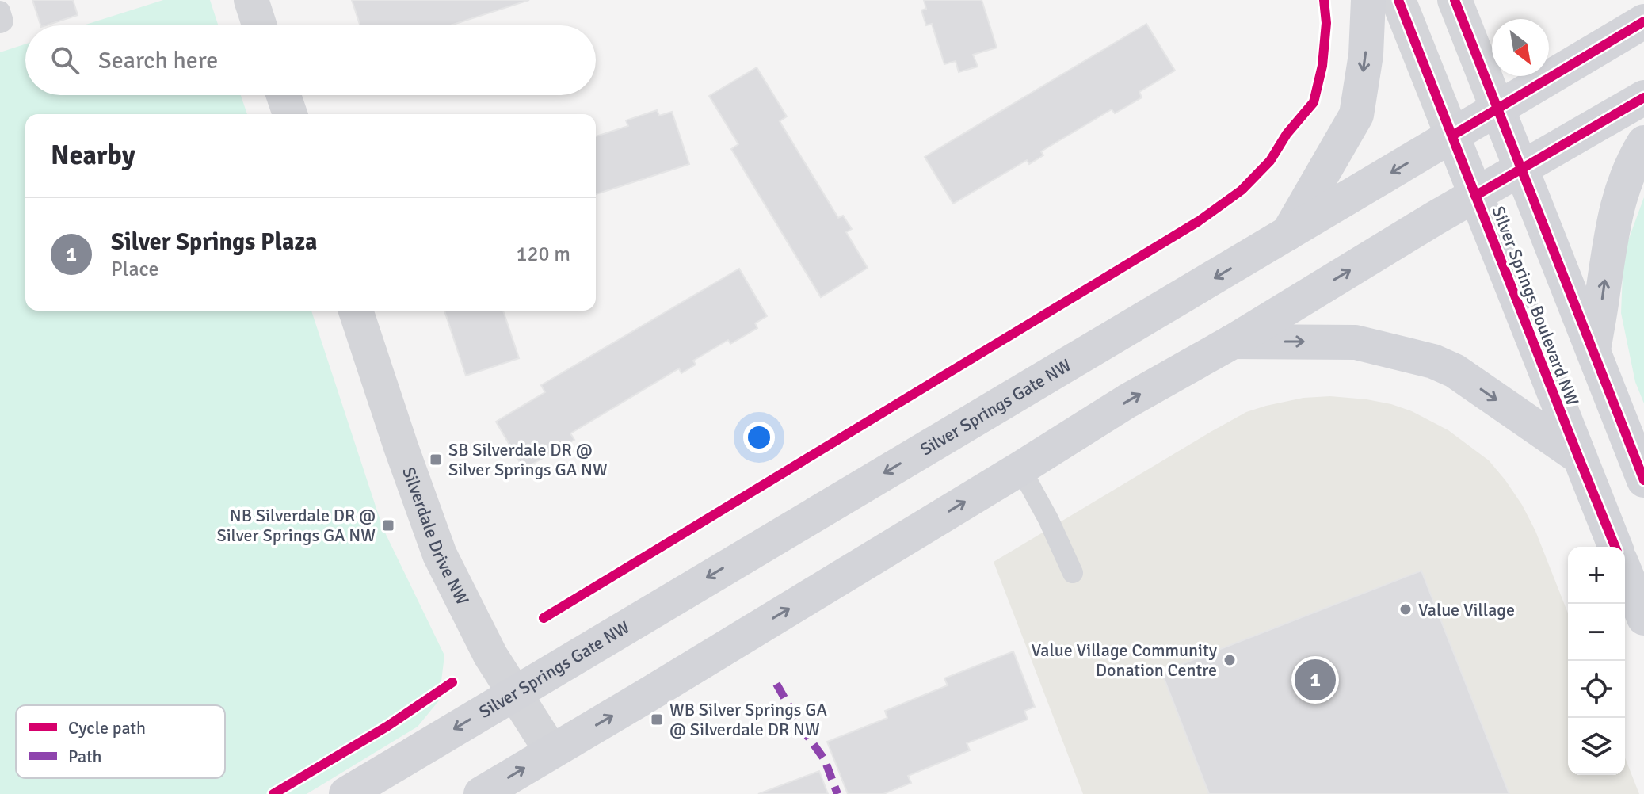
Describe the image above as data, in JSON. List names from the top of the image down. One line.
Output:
{"streets":{"street":["Silver Springs Boulevard NW","Silver Springs Gate NW","Silverdale Drive NW"]},"crossings":[["Silver Springs Boulevard NW","Silver Springs Gate NW"],["Silver Springs Gate NW","Silverdale Drive NW"]],"places":{"transit":["SB Silverdale DR @ Silver Springs GA NW","NB Silverdale DR @ Silver Springs GA NW","WB Silver Springs GA @ Silverdale DR NW"],"other":["Value Village","Value Village Community Donation Centre"]},"legend":["Cycle path","Path"],"north":"bottom right","page":{"search":"Search here","heading":"Nearby","list":[{"mark":"1","name":"Silver Springs Plaza","note":"Place","value":"120 m"}],"map_buttons":["+","−"],"pins":"1"}}
